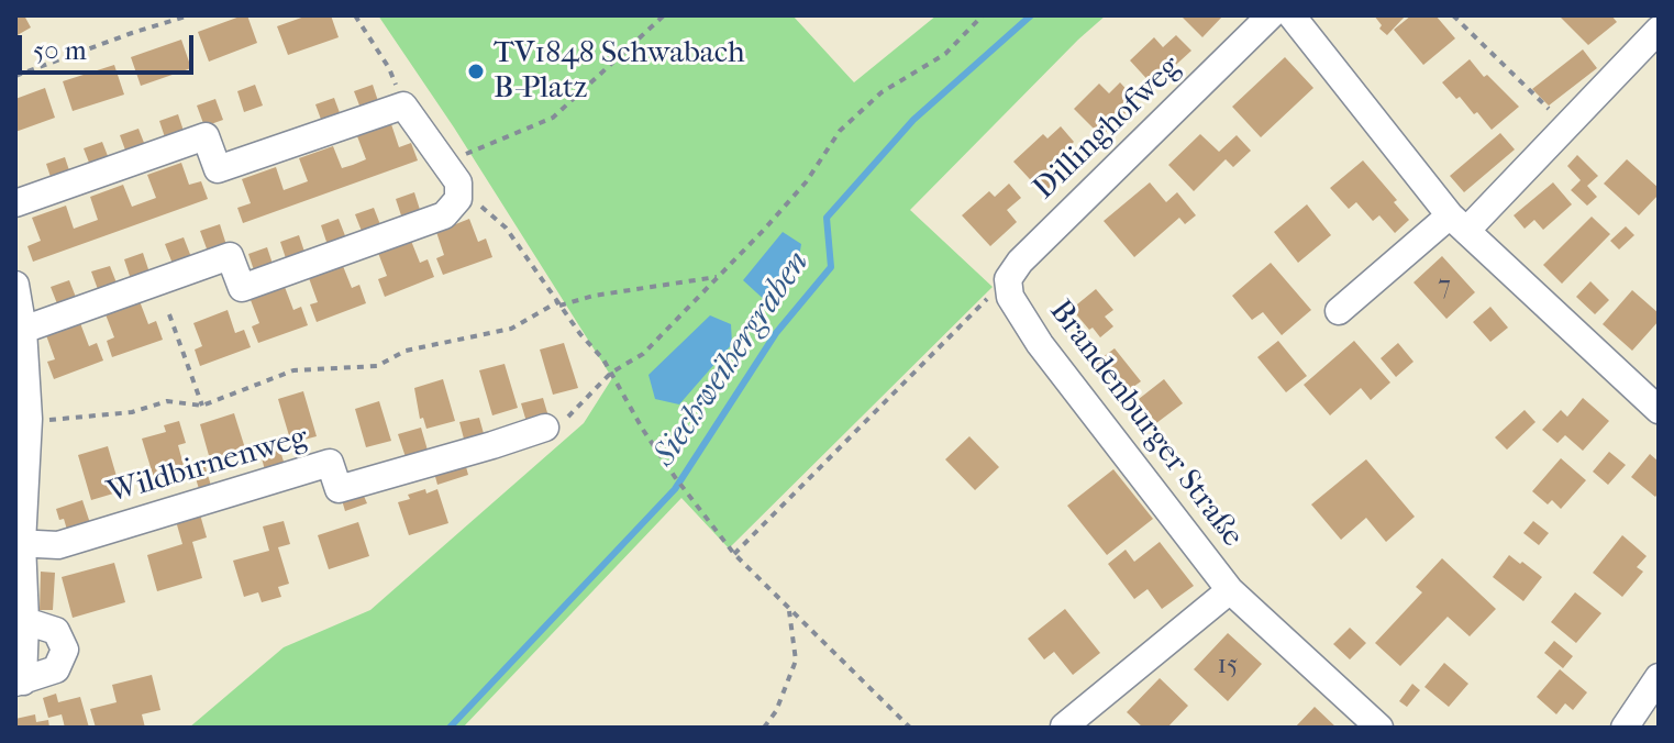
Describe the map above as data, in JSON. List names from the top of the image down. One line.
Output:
{"streets":{"street":["Dillinghofweg","Brandenburger Straße","Wildbirnenweg"]},"crossings":[["Dillinghofweg","Brandenburger Straße"]],"water":["Siechweihergraben"],"places":["TV1848 Schwabach B-Platz"],"house_numbers":["7","15"],"scale_bar":"50 m"}
